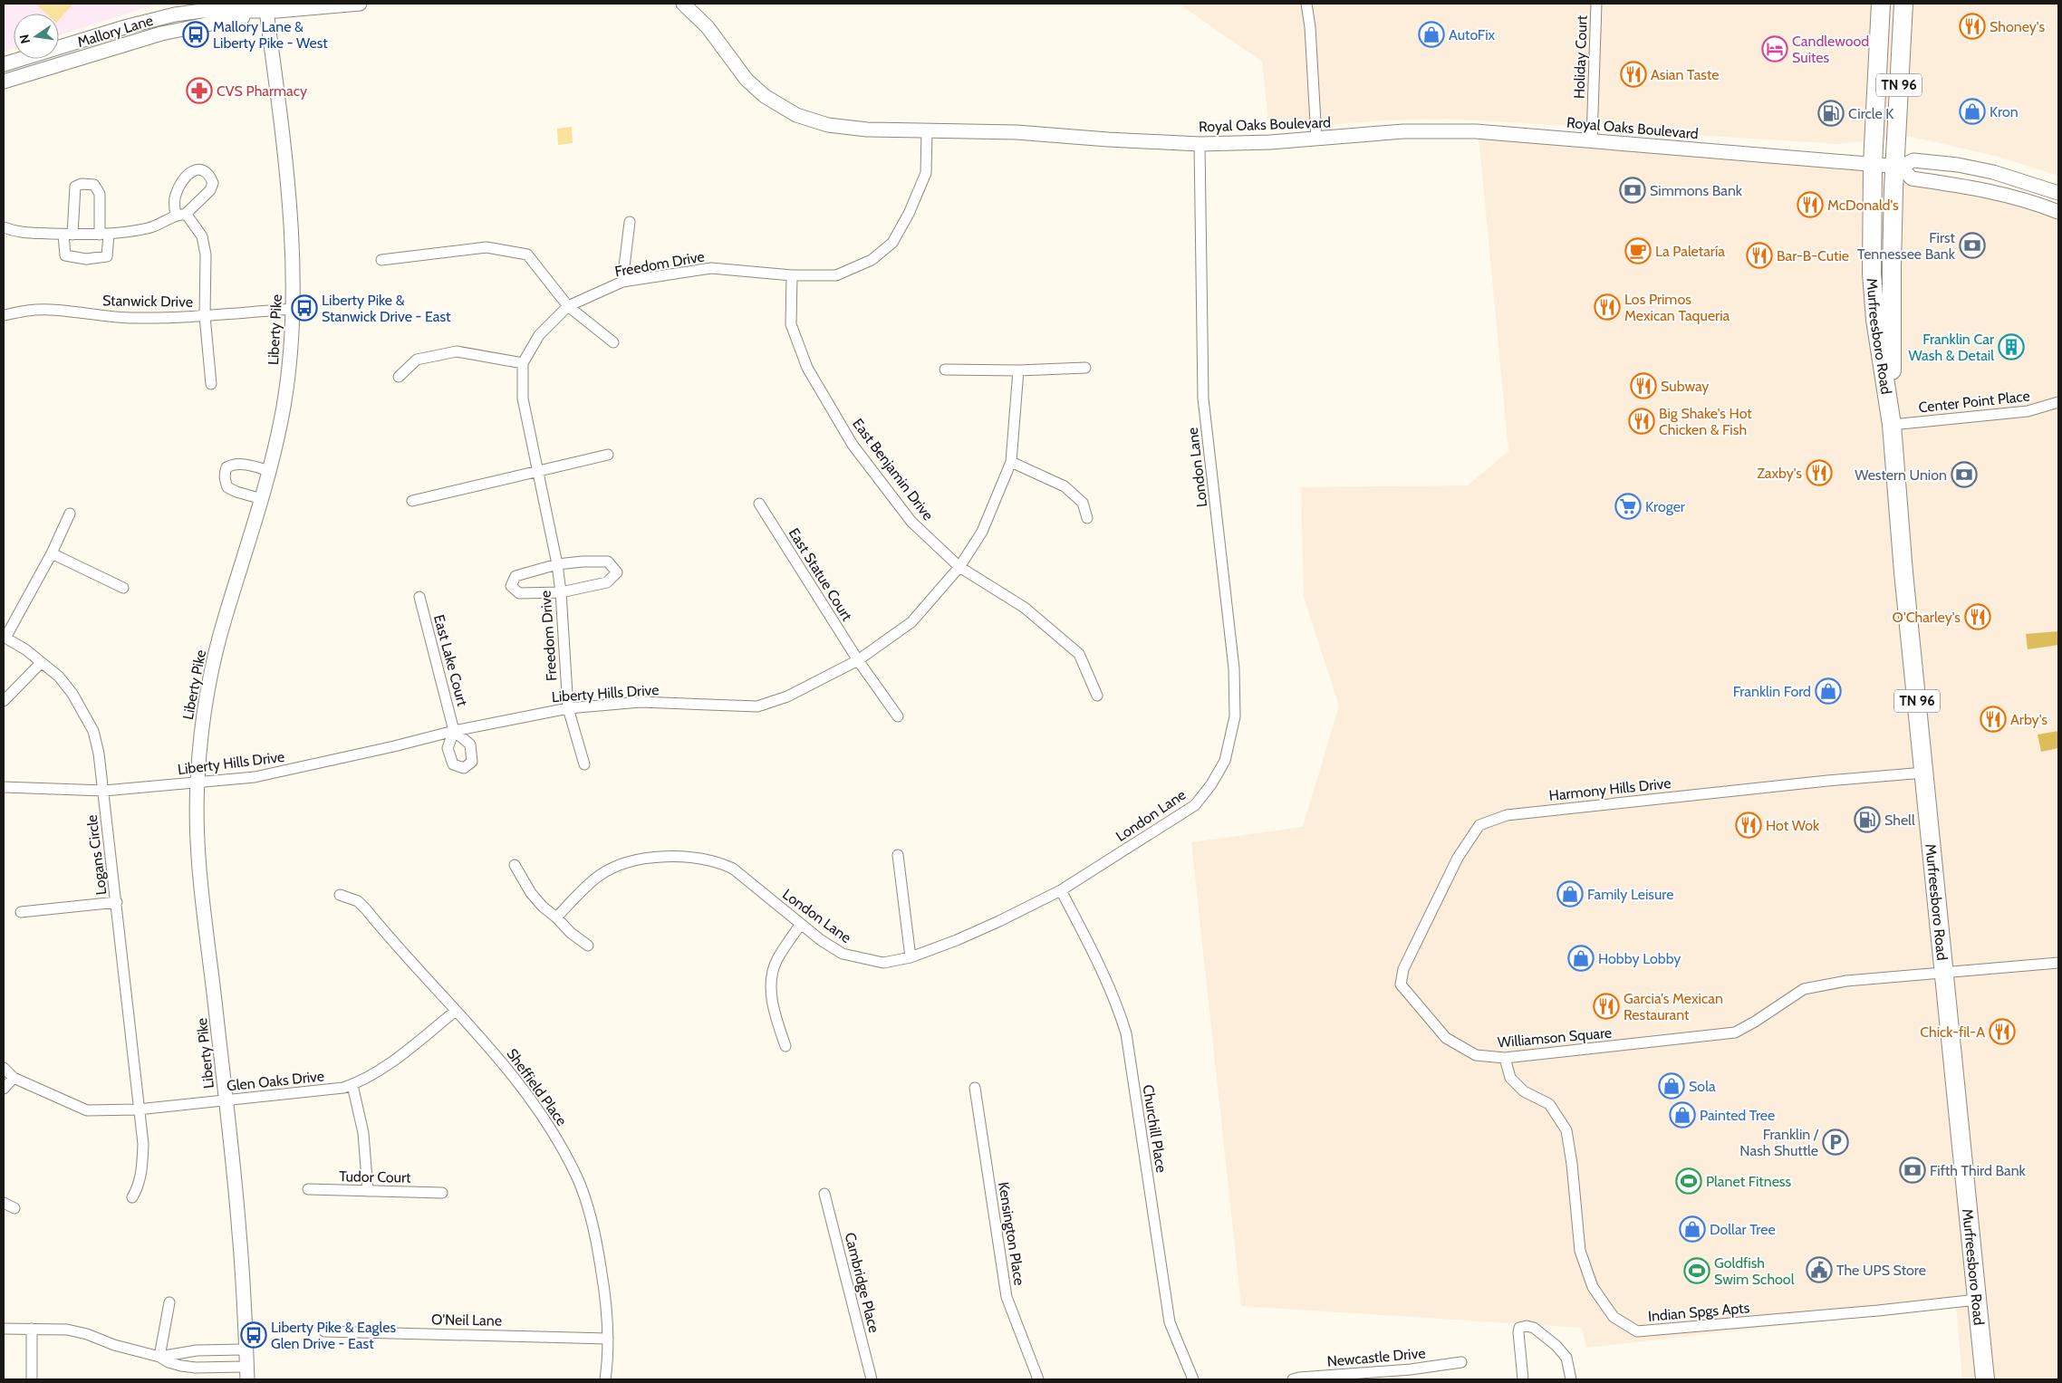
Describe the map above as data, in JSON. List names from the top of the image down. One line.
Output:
{"streets":{"highway":["TN 96","Murfreesboro Road"],"main road":["Mallory Lane","Royal Oaks Boulevard","Liberty Pike"],"street":["Holiday Court","Freedom Drive","Stanwick Drive","Center Point Place","London Lane","East Benjamin Drive","East Statue Court","East Lake Court","Liberty Hills Drive","Harmony Hills Drive","Logans Circle","Williamson Square","Glen Oaks Drive","Sheffield Place","Churchill Place","Tudor Court","Kensington Place","Cambridge Place","Indian Spgs Apts","O'Neil Lane","Newcastle Drive"]},"crossings":[["Mallory Lane","Liberty Pike"],["Holiday Court","Royal Oaks Boulevard"],["Royal Oaks Boulevard","Freedom Drive"],["Royal Oaks Boulevard","Murfreesboro Road"],["Royal Oaks Boulevard","London Lane"],["Freedom Drive","East Benjamin Drive"],["Freedom Drive","Liberty Hills Drive"],["Stanwick Drive","Liberty Pike"],["Liberty Pike","Liberty Hills Drive"],["Liberty Pike","Glen Oaks Drive"],["Murfreesboro Road","Center Point Place"],["Murfreesboro Road","Harmony Hills Drive"],["Murfreesboro Road","Williamson Square"],["Murfreesboro Road","Indian Spgs Apts"],["London Lane","Churchill Place"],["East Benjamin Drive","Liberty Hills Drive"],["East Statue Court","Liberty Hills Drive"],["East Lake Court","Liberty Hills Drive"],["Liberty Hills Drive","Logans Circle"],["Harmony Hills Drive","Williamson Square"],["Logans Circle","Glen Oaks Drive"],["Williamson Square","Indian Spgs Apts"],["Glen Oaks Drive","Sheffield Place"],["Sheffield Place","O'Neil Lane"]],"places":{"restaurant":["Shoney's","Asian Taste","McDonald's","Bar-B-Cutie","Los Primos Mexican Taqueria","Subway","Big Shake's Hot Chicken & Fish","Zaxby's","O'Charley's","Arby's","Hot Wok","Garcia's Mexican Restaurant","Chick-fil-A"],"bus stop":["Mallory Lane & Liberty Pike - West","Liberty Pike & Stanwick Drive - East","Liberty Pike & Eagles Glen Drive - East"],"shop":["AutoFix","Kron","Franklin Ford","Family Leisure","Hobby Lobby","Sola","Painted Tree","Dollar Tree"],"hotel":["Candlewood Suites"],"pharmacy":["CVS Pharmacy"],"fuel station":["Circle K","Shell"],"bank":["Simmons Bank","First Tennessee Bank","Western Union","Fifth Third Bank"],"cafe":["La Paletaría"],"building":["Franklin Car Wash & Detail"],"supermarket":["Kroger"],"parking":["Franklin / Nash Shuttle"],"sports":["Planet Fitness","Goldfish Swim School"],"public building":["The UPS Store"]},"north":"left"}
